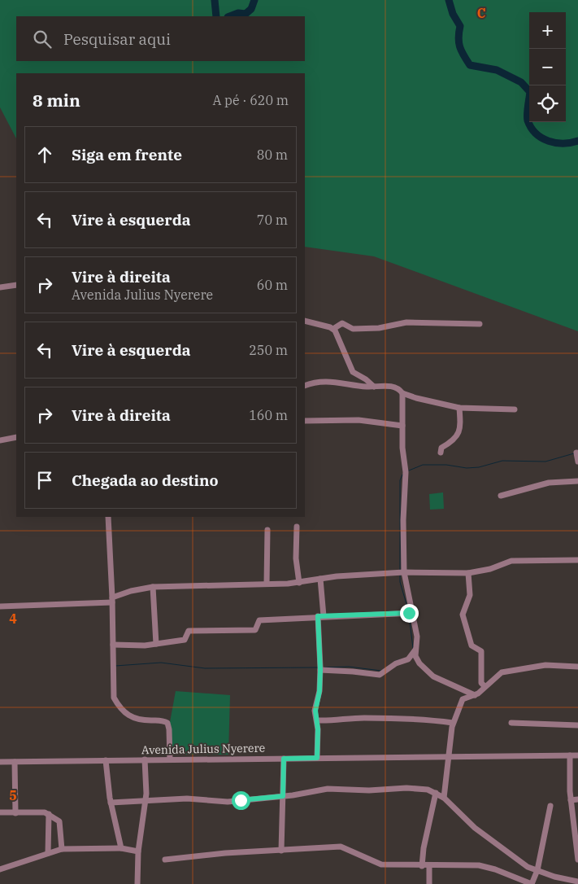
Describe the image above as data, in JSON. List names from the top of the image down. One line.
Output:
{"streets":{"street":["Avenida Julius Nyerere"]},"page":{"map_buttons":["+","−"],"search":"Pesquisar aqui","heading":["8 min","A pé · 620 m"],"list":[["Siga em frente","80 m"],["Vire à esquerda","70 m"],["Vire à direita","Avenida Julius Nyerere","60 m"],["Vire à esquerda","250 m"],["Vire à direita","160 m"],"Chegada ao destino"]},"grid":{"columns":["C"],"rows":["4","5"]}}
